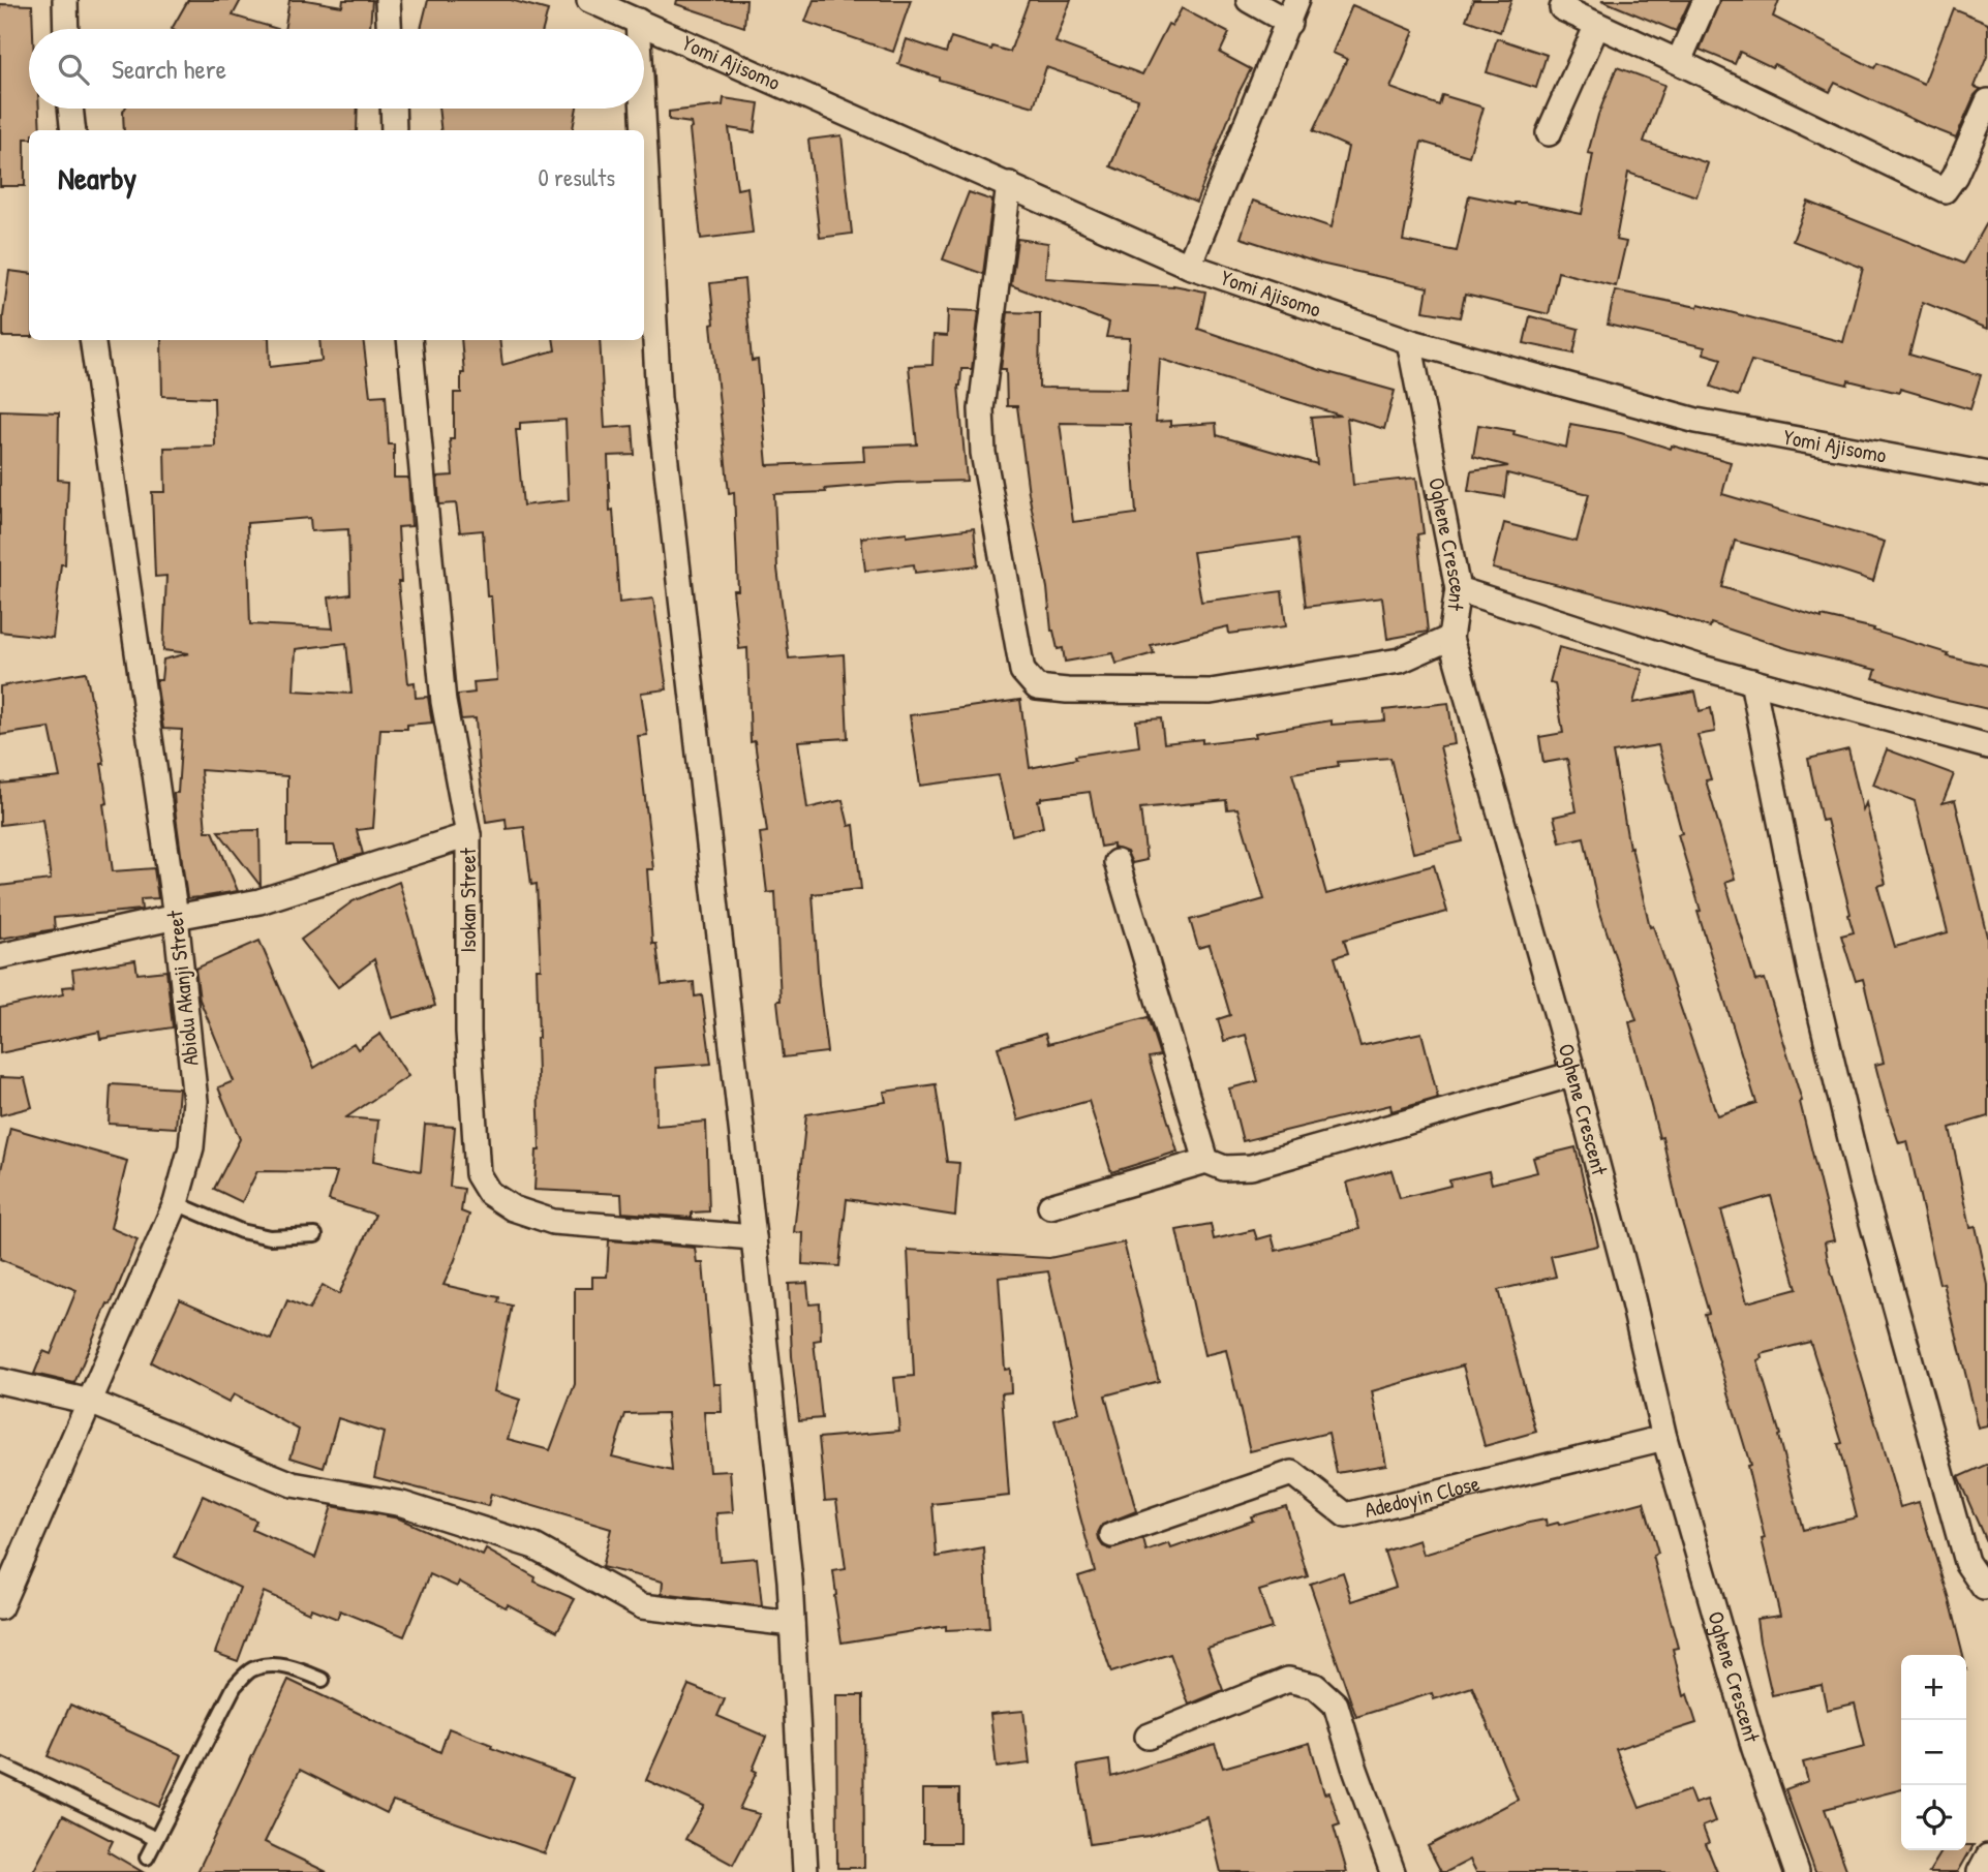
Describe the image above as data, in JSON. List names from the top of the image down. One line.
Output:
{"streets":{"street":["Yomi Ajisomo","Oghene Crescent","Isokan Street","Abiolu Akanji Street","Adedoyin Close"]},"crossings":[["Yomi Ajisomo","Oghene Crescent"],["Oghene Crescent","Adedoyin Close"]],"page":{"search":"Search here","heading":["Nearby","0 results"],"map_buttons":["+","−"]}}
